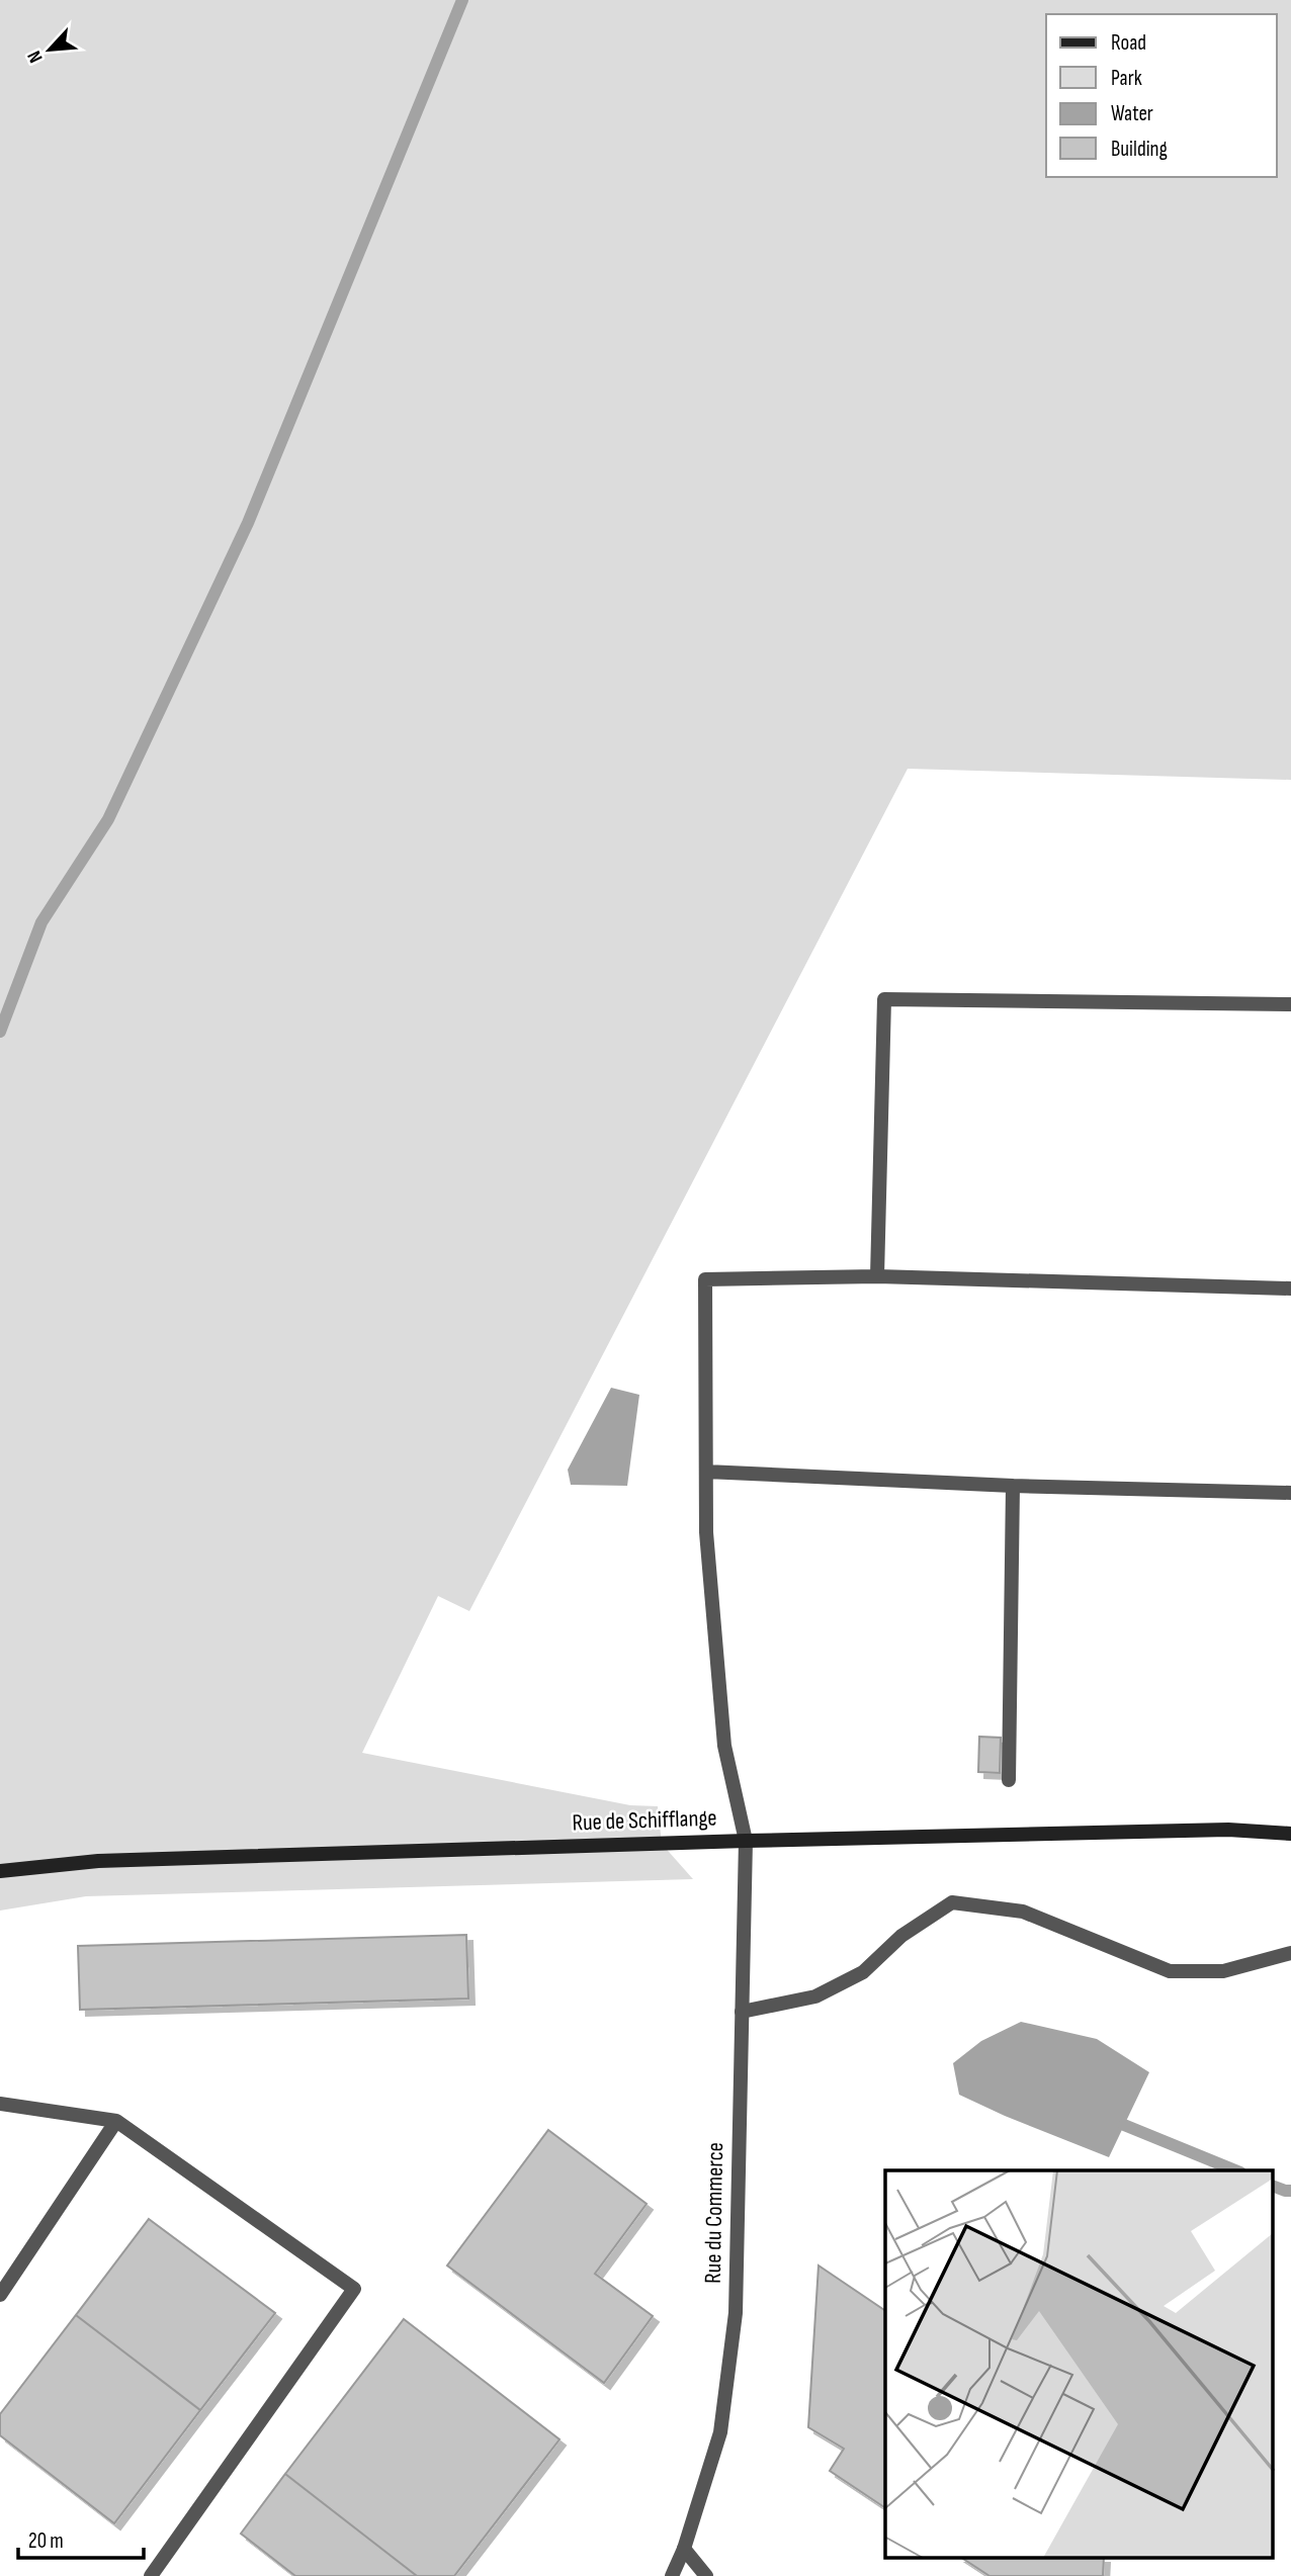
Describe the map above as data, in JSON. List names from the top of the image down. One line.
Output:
{"streets":{"main road":["Rue de Schifflange"],"street":["Rue du Commerce"]},"crossings":[["Rue de Schifflange","Rue du Commerce"]],"legend":["Road","Park","Water","Building"],"scale_bar":"20 m","north":"bottom left"}
